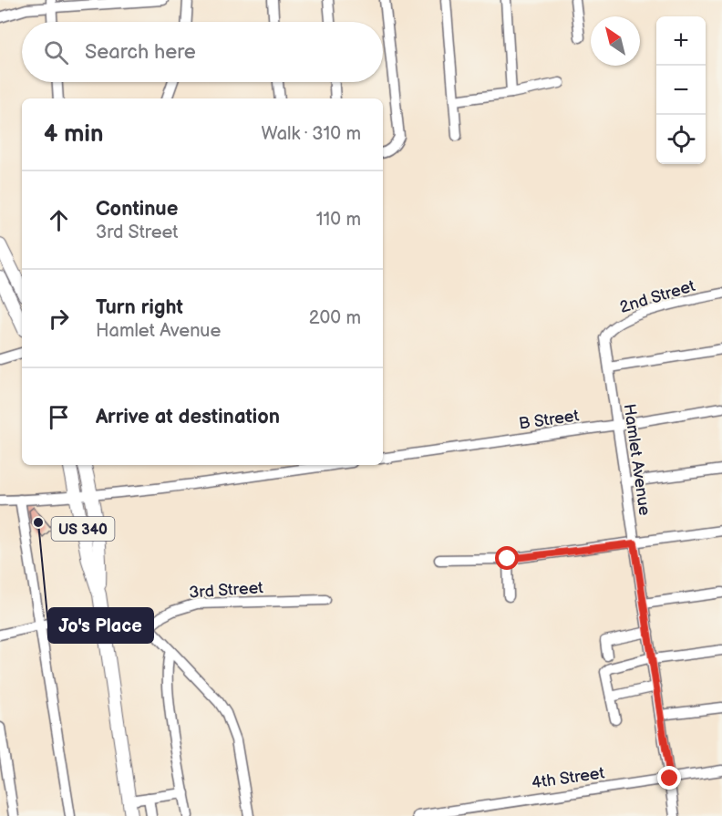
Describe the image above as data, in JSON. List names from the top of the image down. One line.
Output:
{"streets":{"main road":["US 340"],"street":["2nd Street","B Street","Hamlet Avenue","3rd Street","4th Street"]},"crossings":[["2nd Street","Hamlet Avenue"],["B Street","Hamlet Avenue"],["Hamlet Avenue","4th Street"]],"places":["Jo's Place"],"north":"top left","page":{"map_buttons":["+","−"],"search":"Search here","heading":["4 min","Walk · 310 m"],"list":[["Continue","3rd Street","110 m"],["Turn right","Hamlet Avenue","200 m"],"Arrive at destination"]}}
